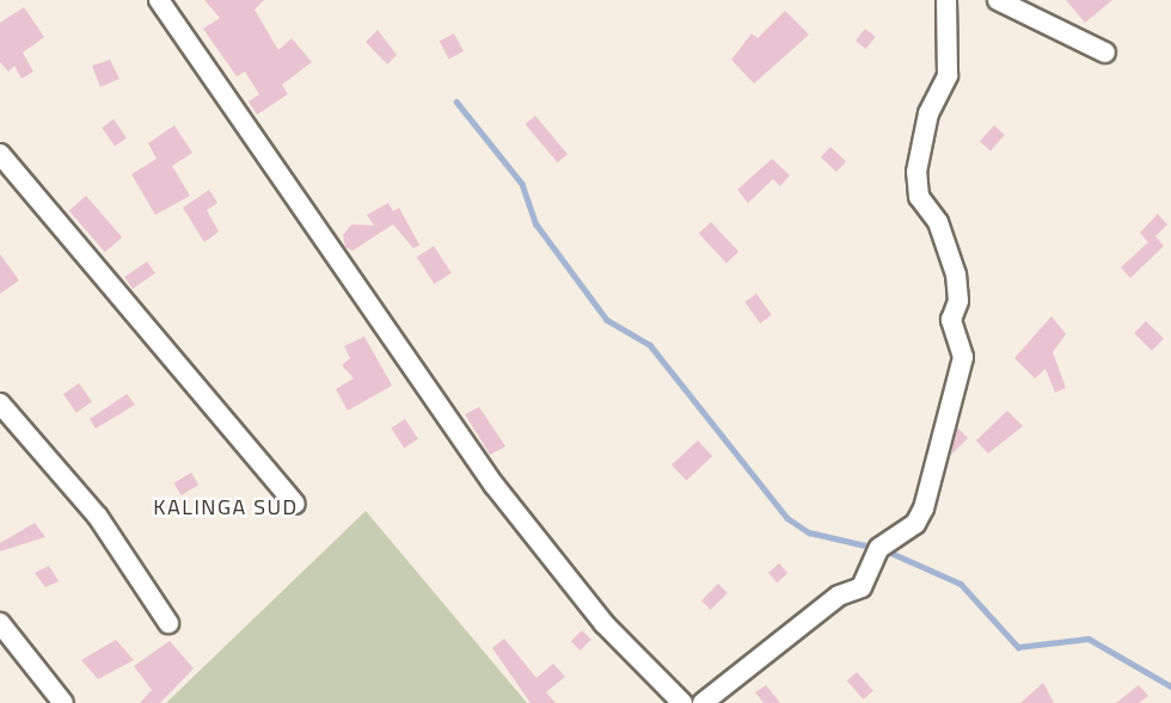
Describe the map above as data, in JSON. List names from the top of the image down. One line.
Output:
{"districts":["KALINGA SUD"]}
